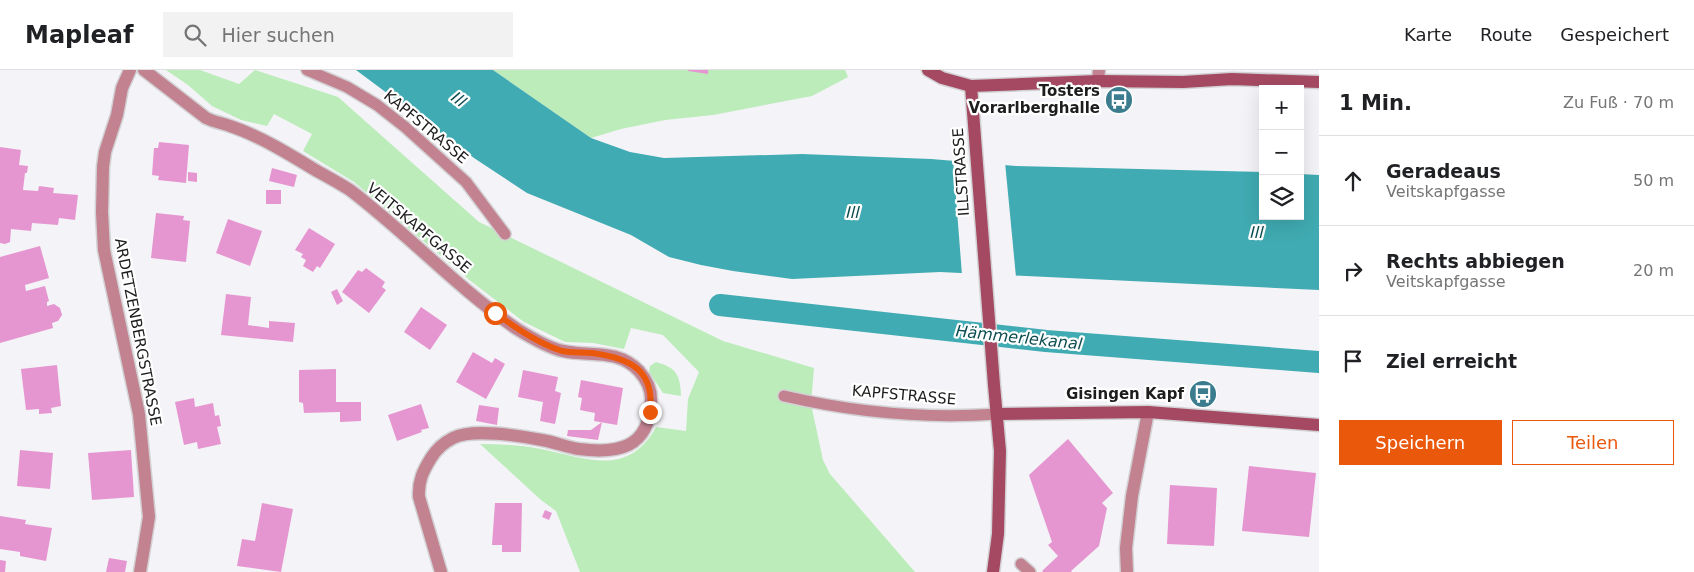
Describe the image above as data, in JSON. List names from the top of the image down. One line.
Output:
{"streets":{"main road":["ILLSTRASSE"],"street":["VEITSKAPFGASSE","ARDETZENBERGSTRASSE"],"lane":["KAPFSTRASSE"]},"crossings":[["KAPFSTRASSE","ILLSTRASSE"]],"water":["Ill","Hämmerlekanal"],"places":{"bus stop":["Tosters Vorarlberghalle","Gisingen Kapf"]},"page":{"header":"Mapleaf","search":"Hier suchen","nav":["Karte","Route","Gespeichert"],"heading":["1 Min.","Zu Fuß · 70 m"],"map_buttons":["+","−"],"list":[["Geradeaus","Veitskapfgasse","50 m"],["Rechts abbiegen","Veitskapfgasse","20 m"],"Ziel erreicht"],"buttons":["Speichern","Teilen"]}}
